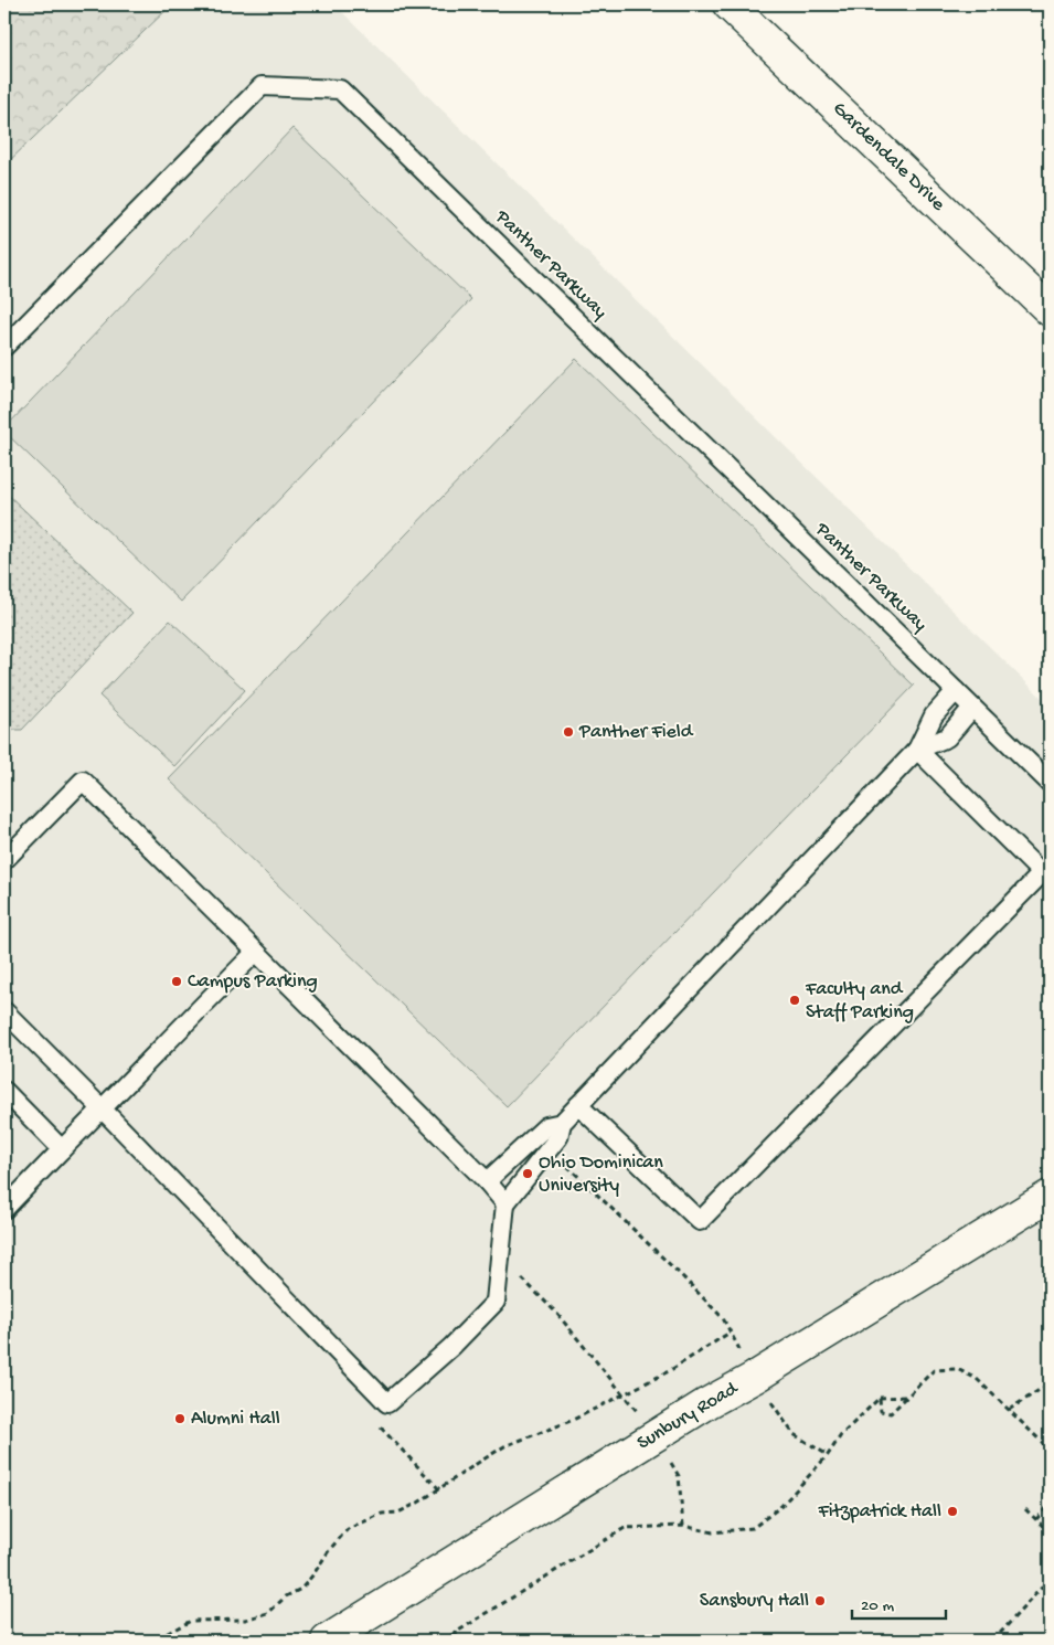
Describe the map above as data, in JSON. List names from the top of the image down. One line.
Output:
{"streets":{"main road":["Gardendale Drive","Sunbury Road"],"lane":["Panther Parkway"]},"places":["Panther Field","Campus Parking","Faculty and Staff Parking","Ohio Dominican University","Alumni Hall","Fitzpatrick Hall","Sansbury Hall"],"scale_bar":"20 m"}
